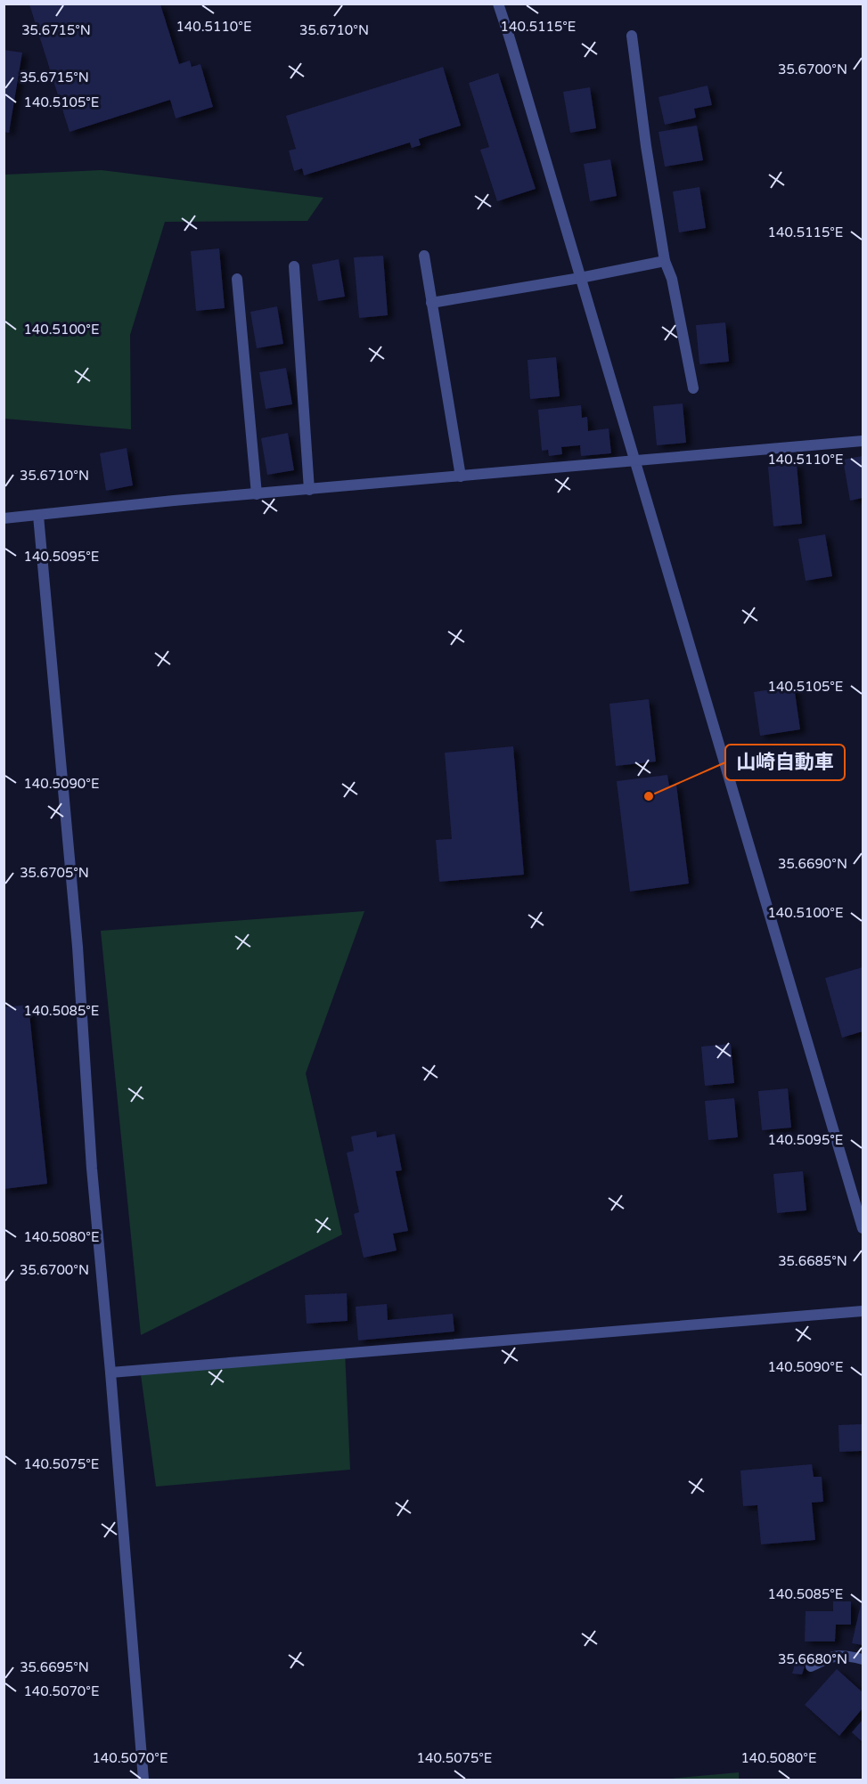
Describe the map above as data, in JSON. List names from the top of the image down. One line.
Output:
{"places":["山崎自動車"],"coordinates":["140.5115°E","140.5110°E","35.6715°N","35.6710°N","35.6700°N","140.5105°E","140.5100°E","140.5095°E","140.5090°E","35.6690°N","35.6705°N","140.5085°E","140.5080°E","35.6685°N","140.5075°E","35.6680°N","35.6695°N","140.5070°E"]}
